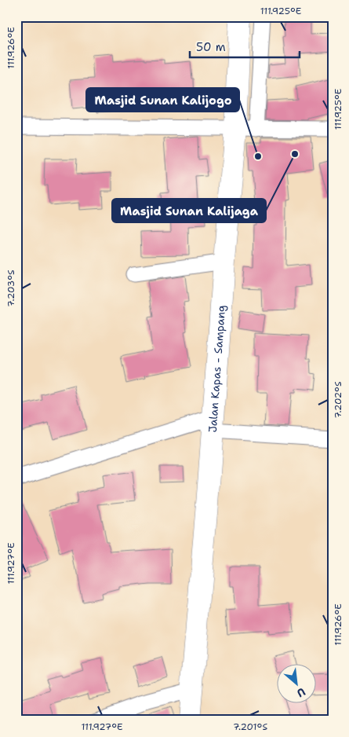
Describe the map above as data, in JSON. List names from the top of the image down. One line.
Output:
{"streets":{"street":["Jalan Kapas - Sampang"]},"places":["Masjid Sunan Kalijaga","Masjid Sunan Kalijogo"],"scale_bar":"50 m","north":"bottom right","coordinates":["111.925°E","111.926°E","7.203°S","7.202°S","111.927°E","7.201°S"]}
